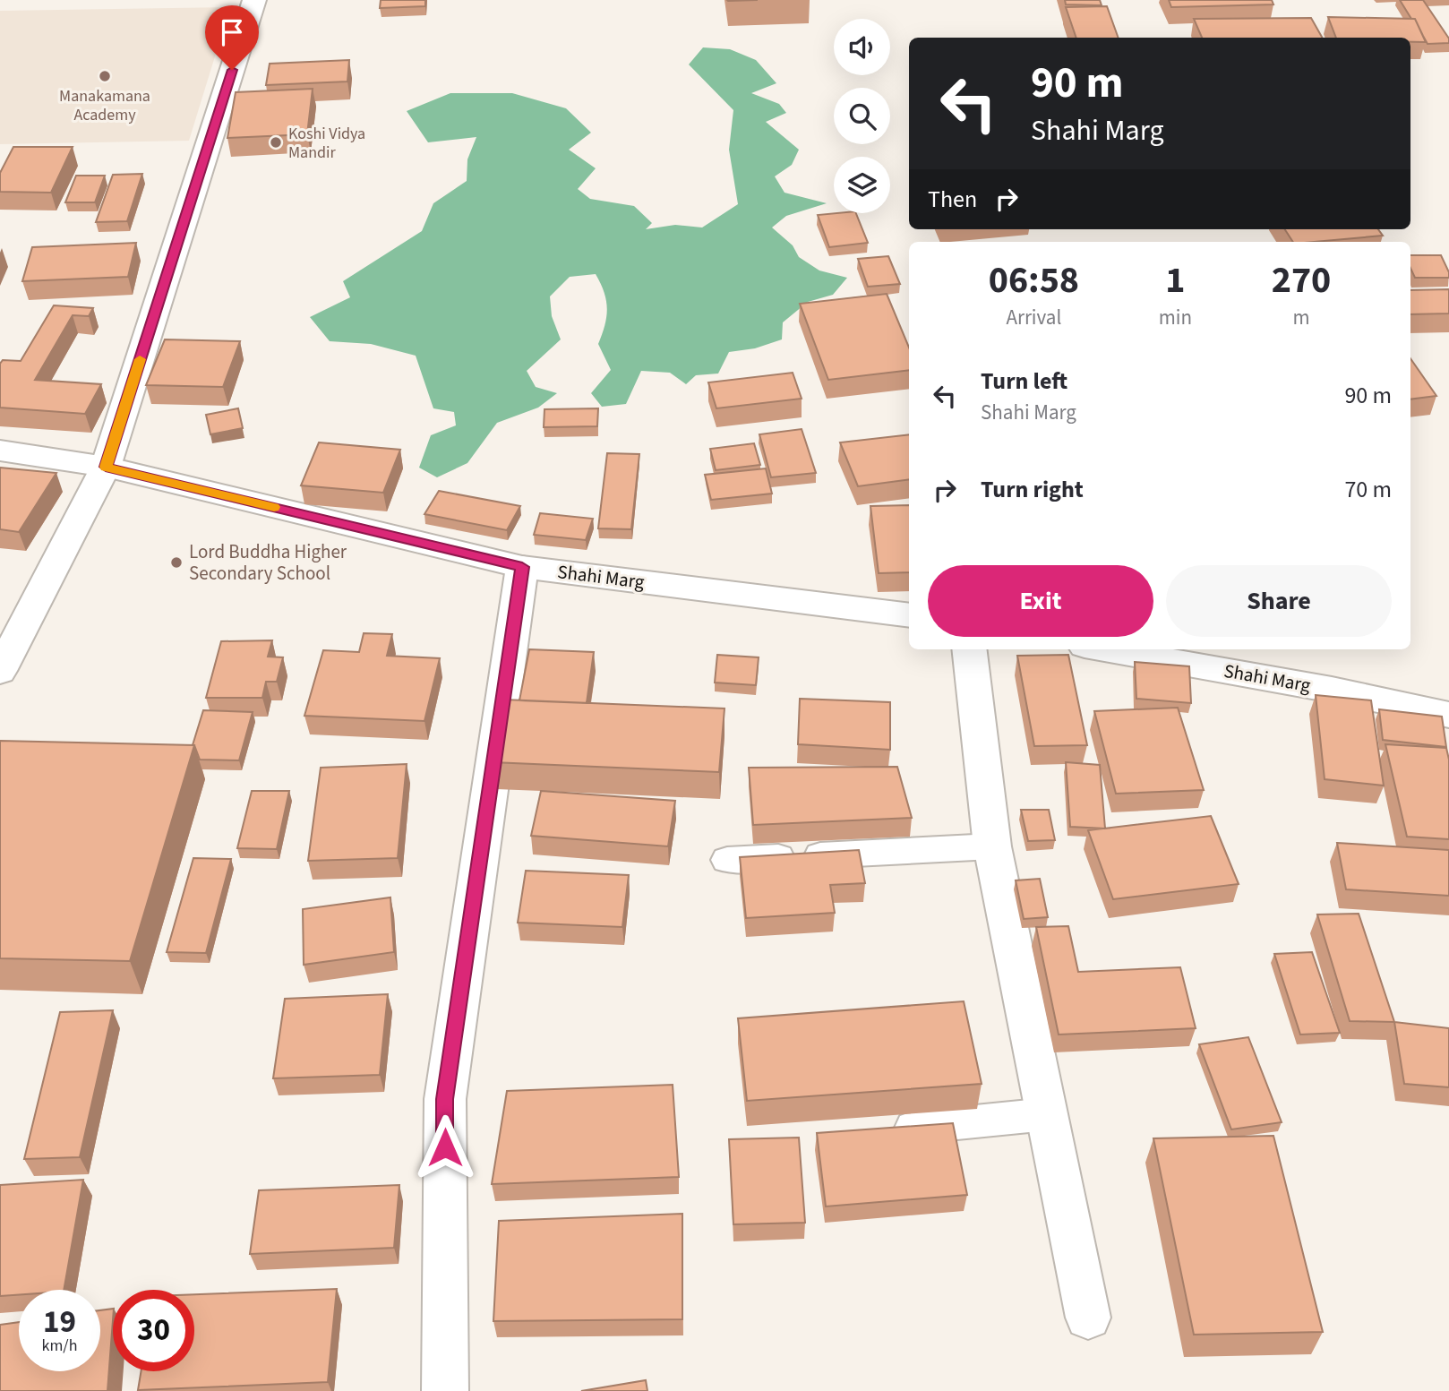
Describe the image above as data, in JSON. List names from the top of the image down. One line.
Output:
{"streets":{"street":["Shahi Marg"]},"places":["Manakamana Academy","Koshi Vidya Mandir","Lord Buddha Higher Secondary School"],"page":{"turn":["90 m","Shahi Marg"],"then":"Then","eta":["06:58","Arrival","1","min","270","m"],"list":[{"name":"Turn left","note":"Shahi Marg","value":"90 m"},{"name":"Turn right","value":"70 m"}],"buttons":["Exit","Share"],"speed":"19 km/h","limit":"30"}}
